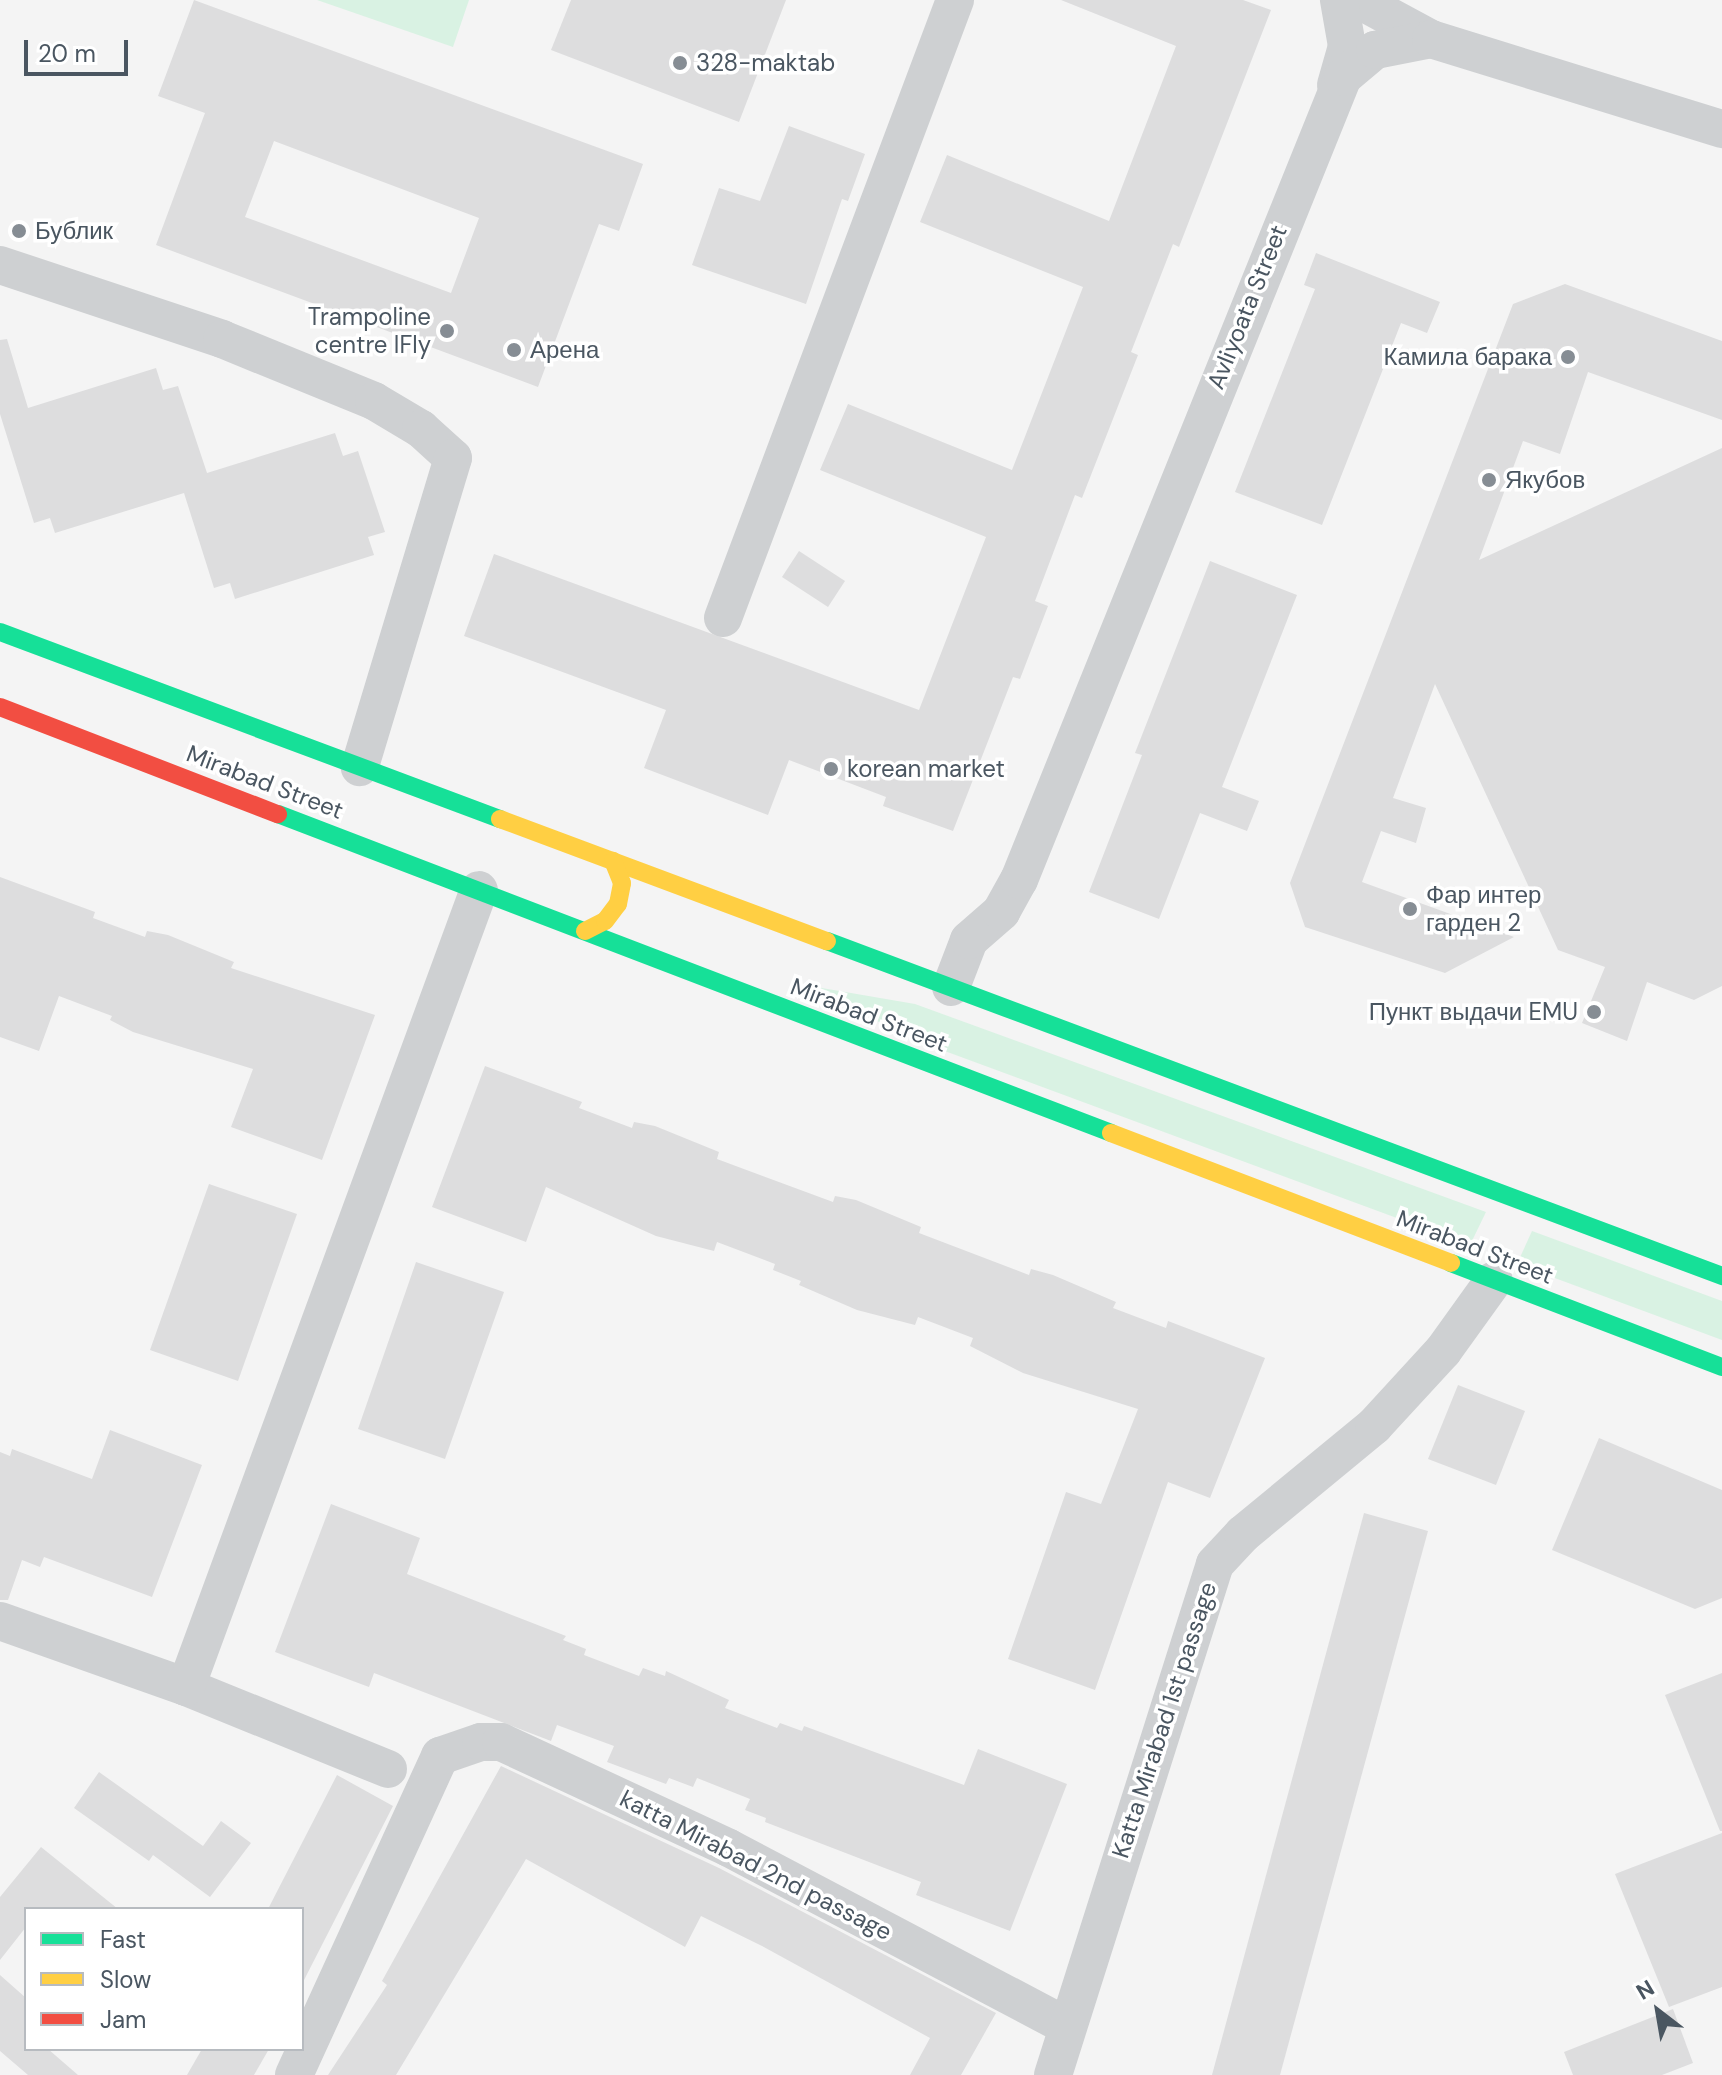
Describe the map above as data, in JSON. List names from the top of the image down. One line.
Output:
{"streets":{"main road":["Mirabad Street"],"street":["Katta Mirabad 1st passage","katta Mirabad 2nd passage"]},"crossings":[["Mirabad Street","Katta Mirabad 1st passage"],["Katta Mirabad 1st passage","katta Mirabad 2nd passage"]],"places":["328-maktab","Бублик","Trampoline centre IFly","Арена","Камила барака","Якубов","korean market","Фар интер гарден 2","Пункт выдачи EMU"],"legend":["Fast","Slow","Jam"],"scale_bar":"20 m","north":"top left"}
